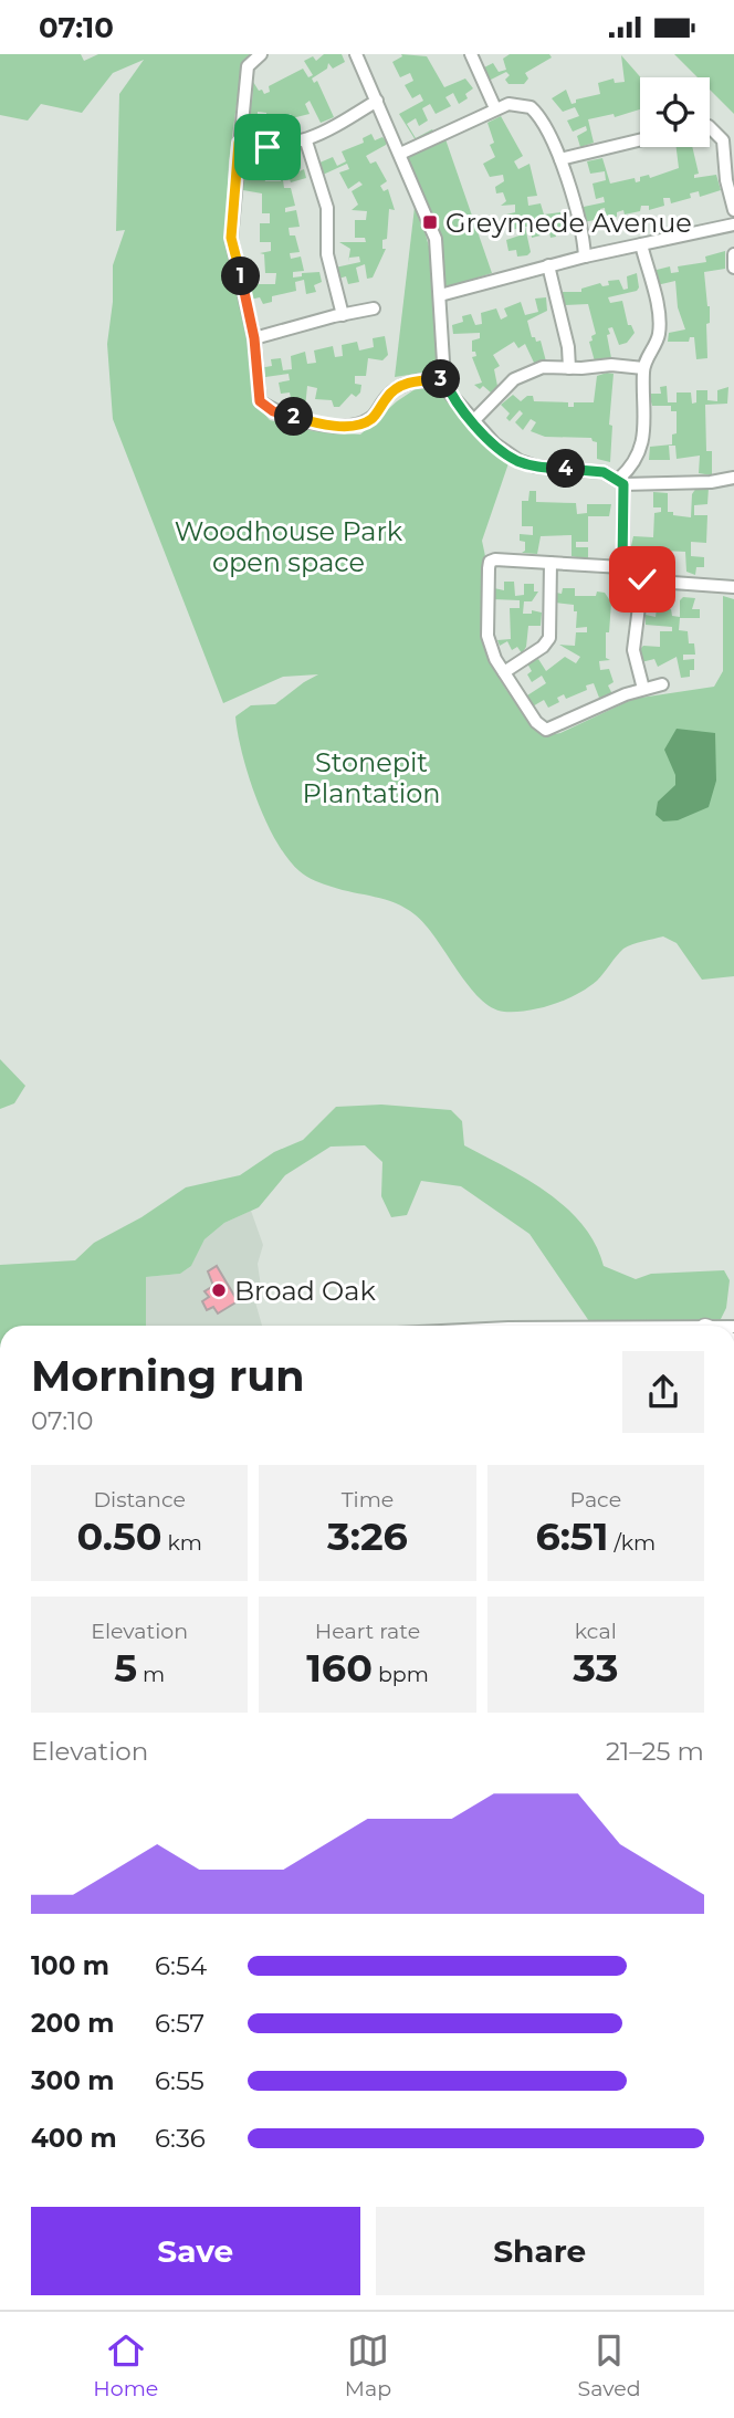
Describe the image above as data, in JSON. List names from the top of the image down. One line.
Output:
{"parks":["Woodhouse Park open space","Stonepit Plantation"],"places":{"transit":["Greymede Avenue"],"other":["Broad Oak"]},"page":{"status":"07:10","pins":["1","3","2","4"],"heading":["Morning run","07:10"],"stats":[["Distance","0.50 km"],["Time","3:26"],["Pace","6:51 /km"],["Elevation","5 m"],["Heart rate","160 bpm"],["kcal","33"]],"chart":["Elevation","21–25 m"],"list":[{"name":"100 m","note":"6:54"},{"name":"200 m","note":"6:57"},{"name":"300 m","note":"6:55"},{"name":"400 m","note":"6:36"}],"buttons":["Save","Share"],"tabs":["Home","Map","Saved"]}}
